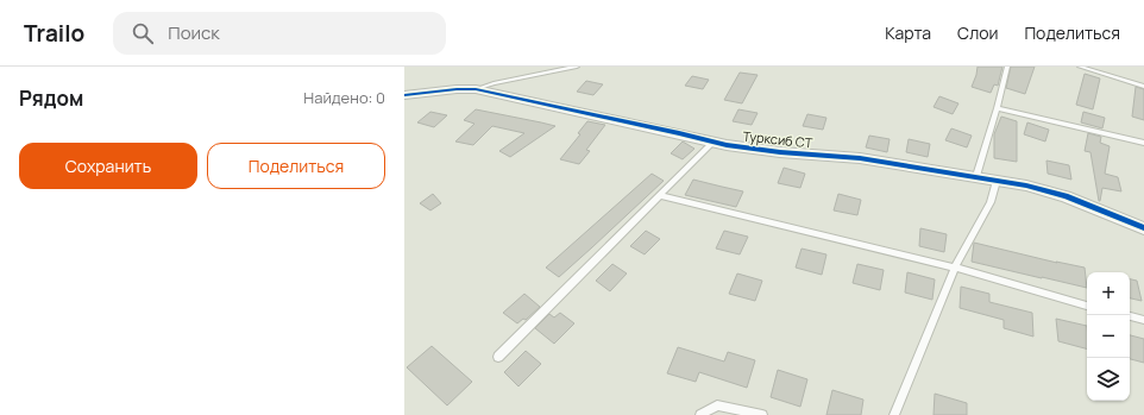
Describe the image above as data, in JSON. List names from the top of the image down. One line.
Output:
{"streets":{"street":["Турксиб СТ"]},"page":{"header":"Trailo","search":"Поиск","nav":["Карта","Слои","Поделиться"],"heading":["Рядом","Найдено: 0"],"buttons":["Сохранить","Поделиться"],"map_buttons":["+","−"]}}
